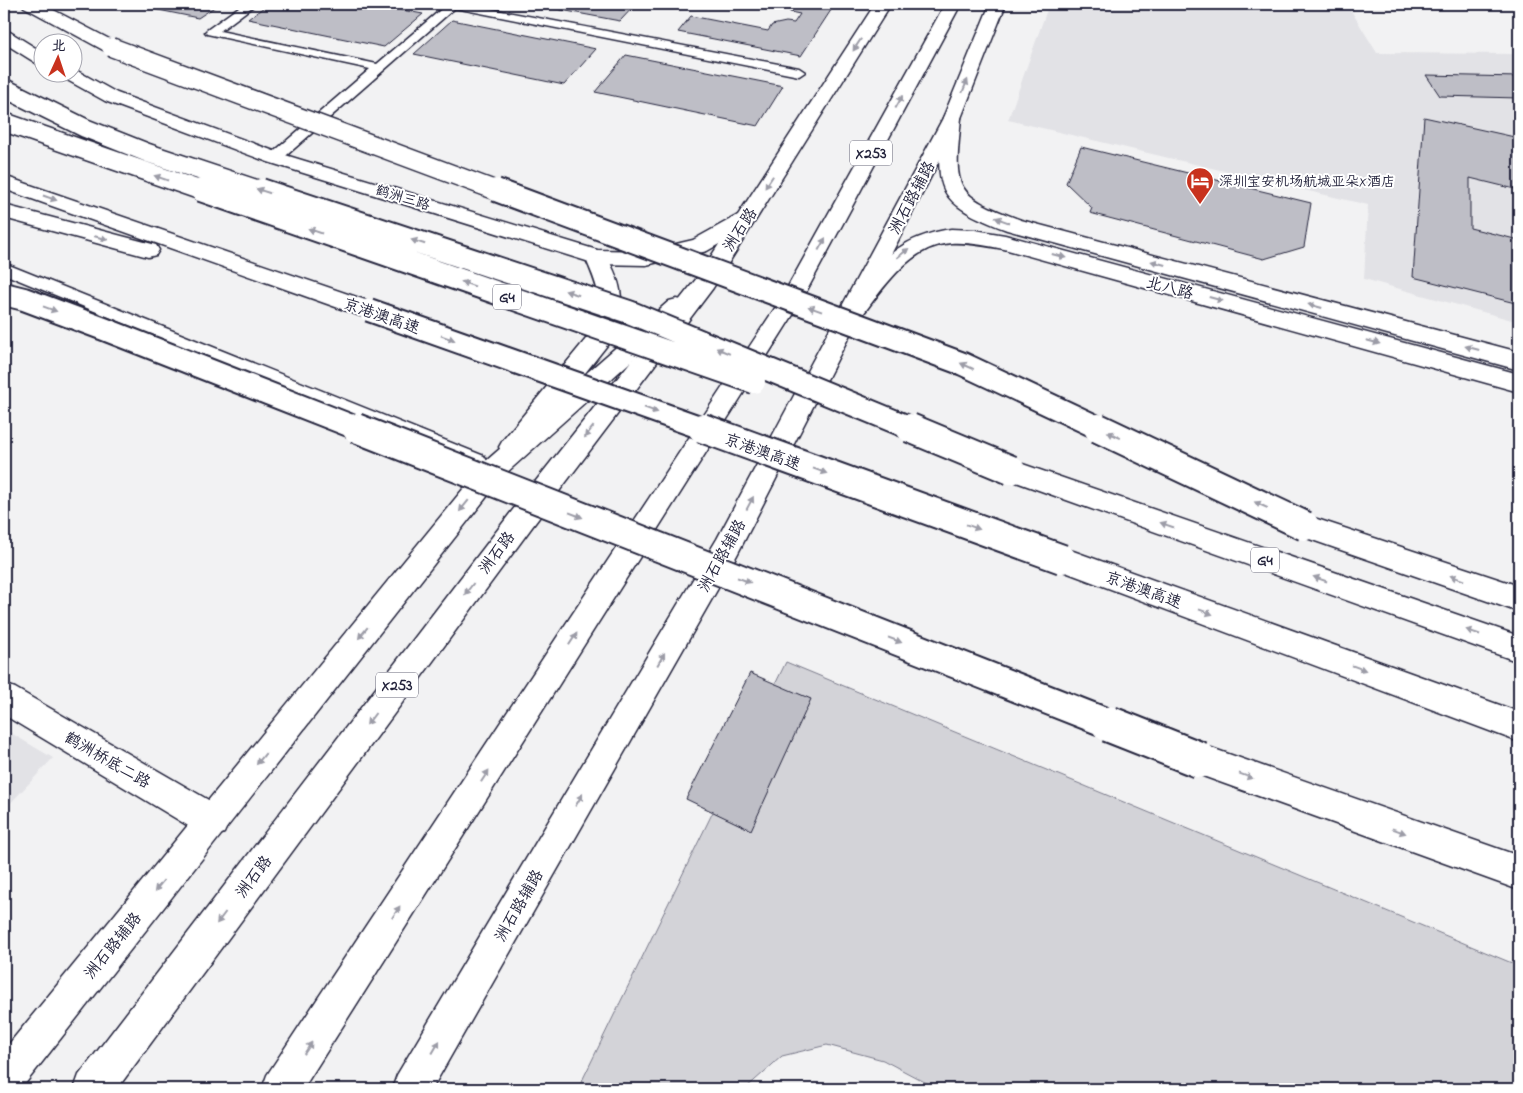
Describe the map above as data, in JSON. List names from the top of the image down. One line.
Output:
{"streets":{"main road":["X253","鹤洲三路","洲石路辅路","洲石路","北八路","G4","京港澳高速","鹤洲桥底二路"]},"crossings":[["鹤洲三路","洲石路"],["洲石路辅路","洲石路"],["洲石路辅路","北八路"],["洲石路辅路","鹤洲桥底二路"]],"places":{"hotel":["深圳宝安机场航城亚朵X酒店"]},"north":"top"}
